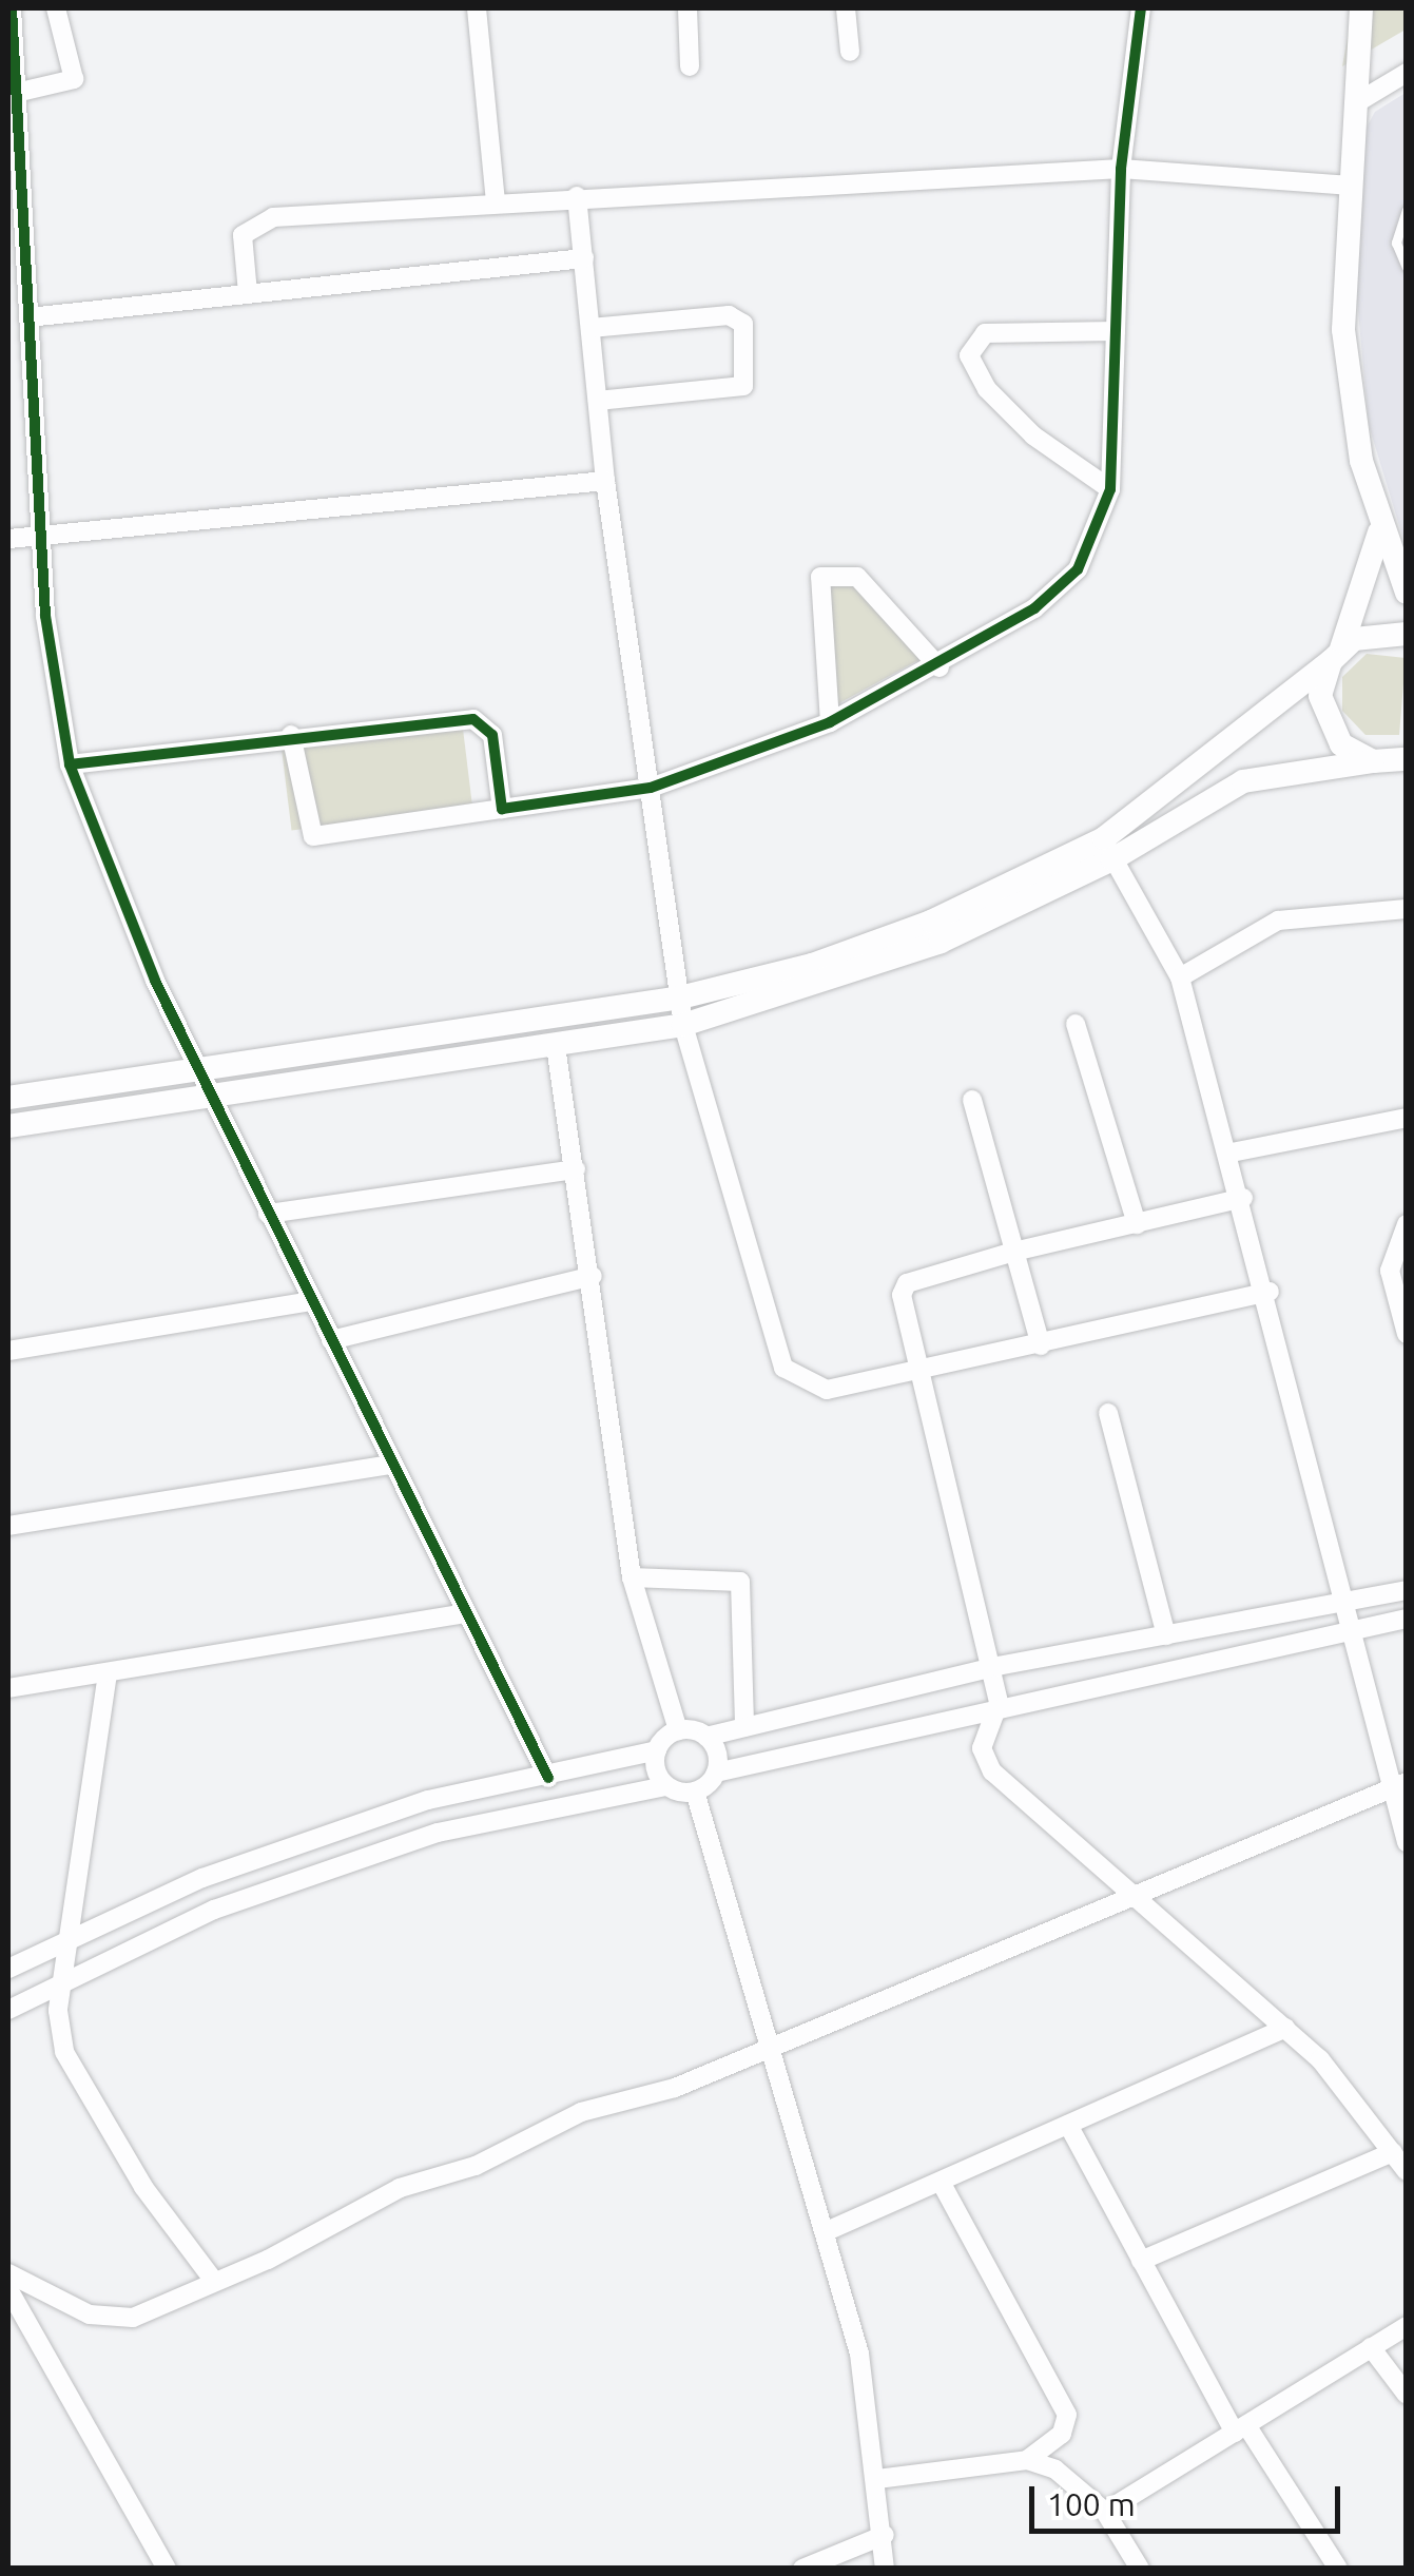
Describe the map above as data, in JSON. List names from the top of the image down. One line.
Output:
{"scale_bar":"100 m"}
